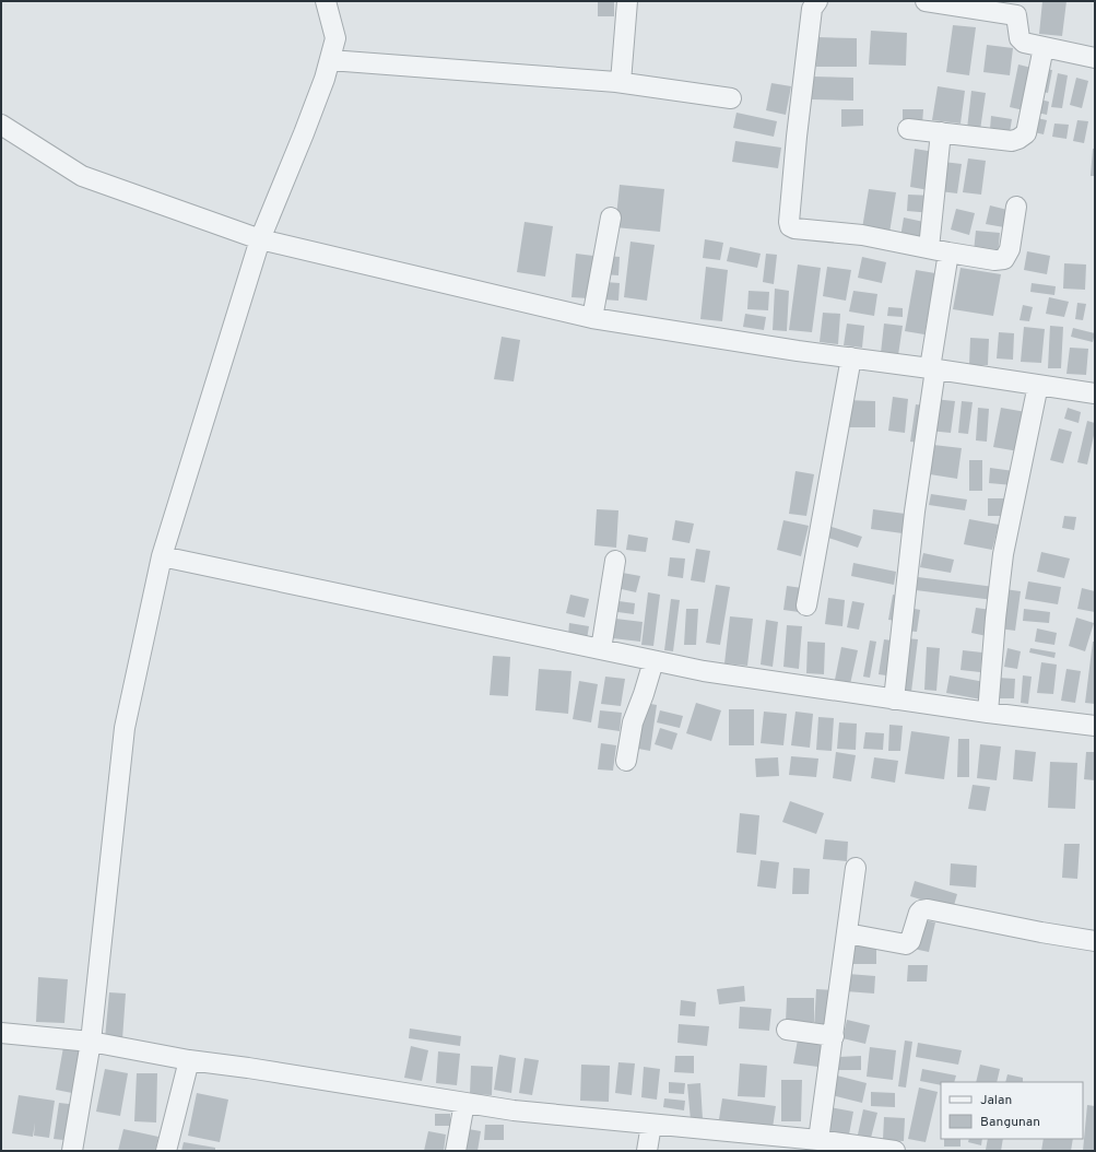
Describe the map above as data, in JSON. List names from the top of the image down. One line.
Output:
{"legend":["Jalan","Bangunan"]}
